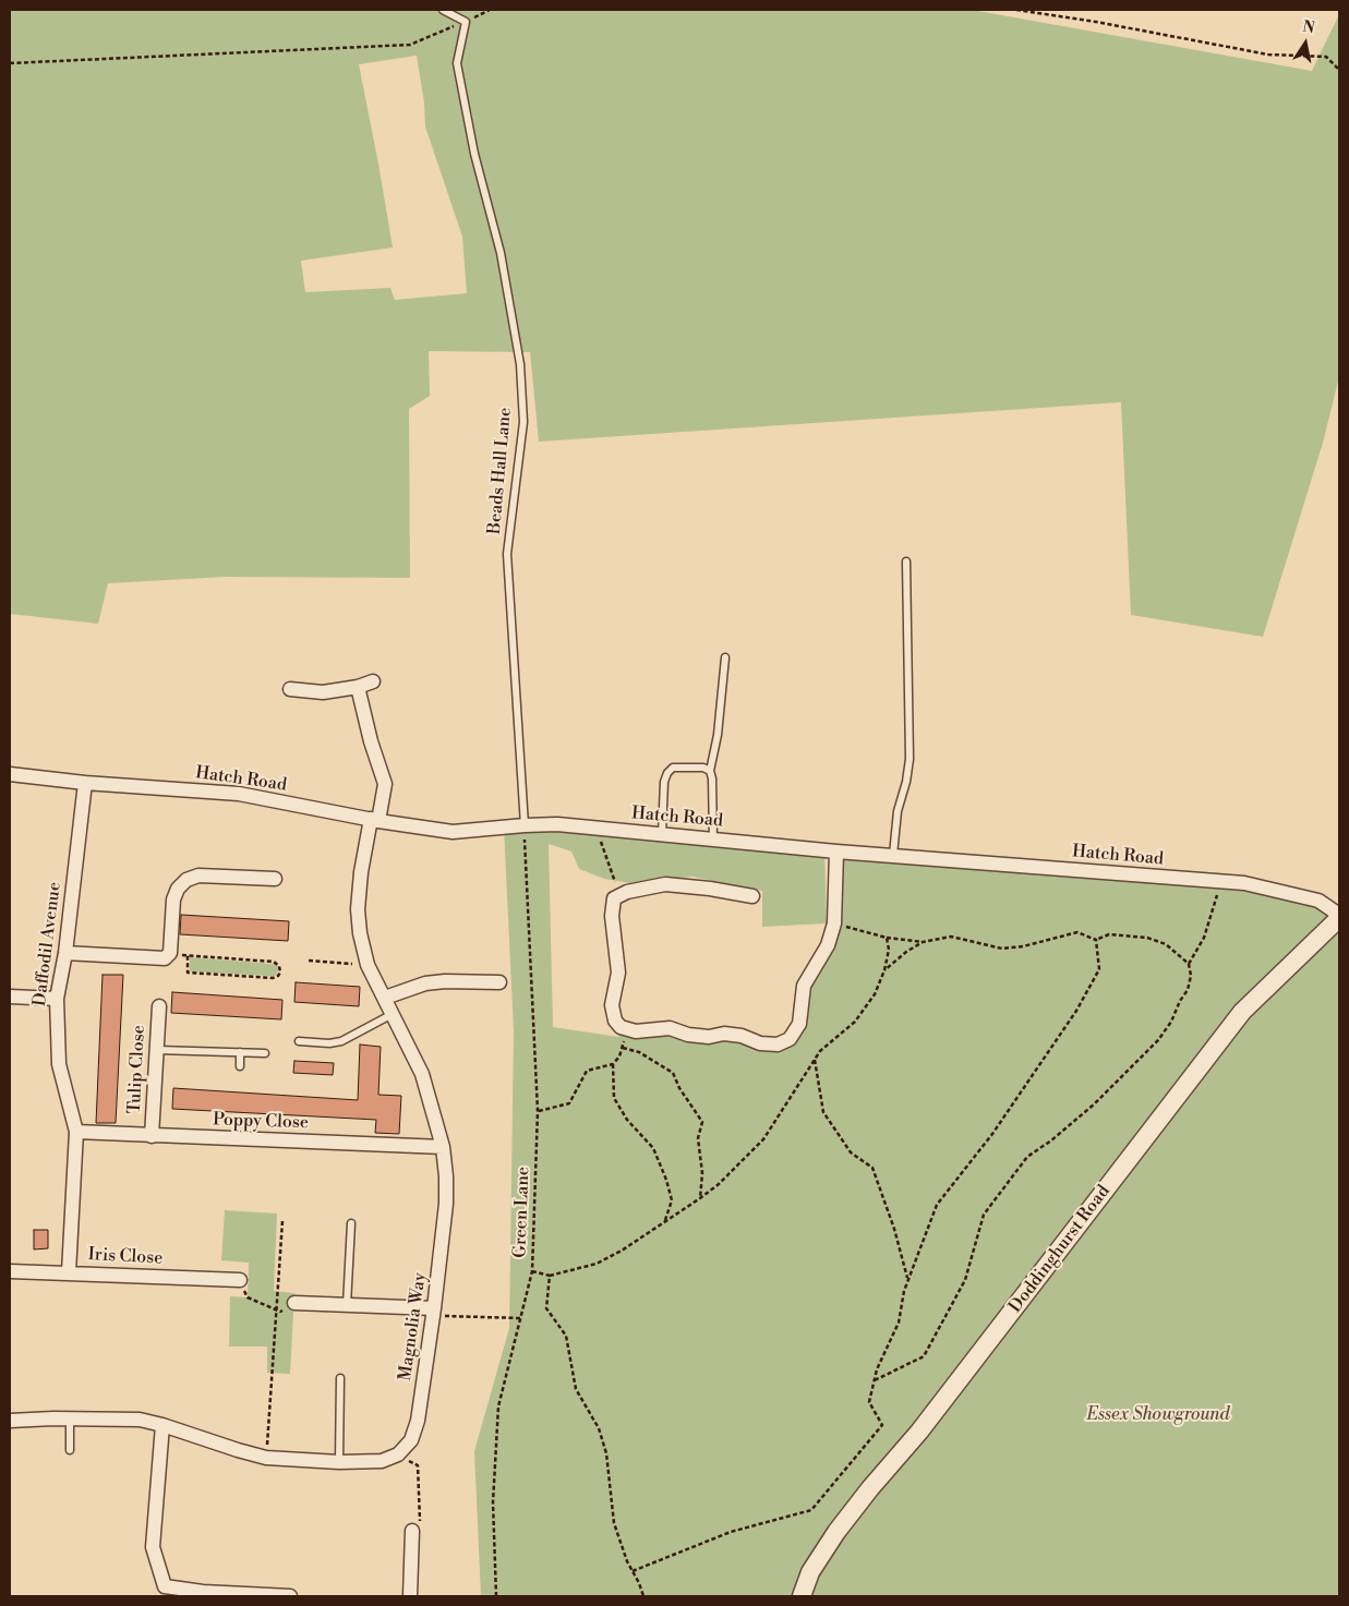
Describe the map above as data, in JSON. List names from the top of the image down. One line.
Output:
{"streets":{"street":["Hatch Road","Daffodil Avenue","Tulip Close","Poppy Close","Doddinghurst Road","Iris Close","Magnolia Way"],"lane":["Beads Hall Lane"],"path":["Green Lane"]},"crossings":[["Beads Hall Lane","Hatch Road"],["Beads Hall Lane","Green Lane"],["Hatch Road","Daffodil Avenue"],["Hatch Road","Green Lane"],["Hatch Road","Doddinghurst Road"],["Hatch Road","Magnolia Way"],["Daffodil Avenue","Poppy Close"],["Daffodil Avenue","Iris Close"],["Tulip Close","Poppy Close"],["Poppy Close","Magnolia Way"]],"parks":["Essex Showground"],"north":"top"}
